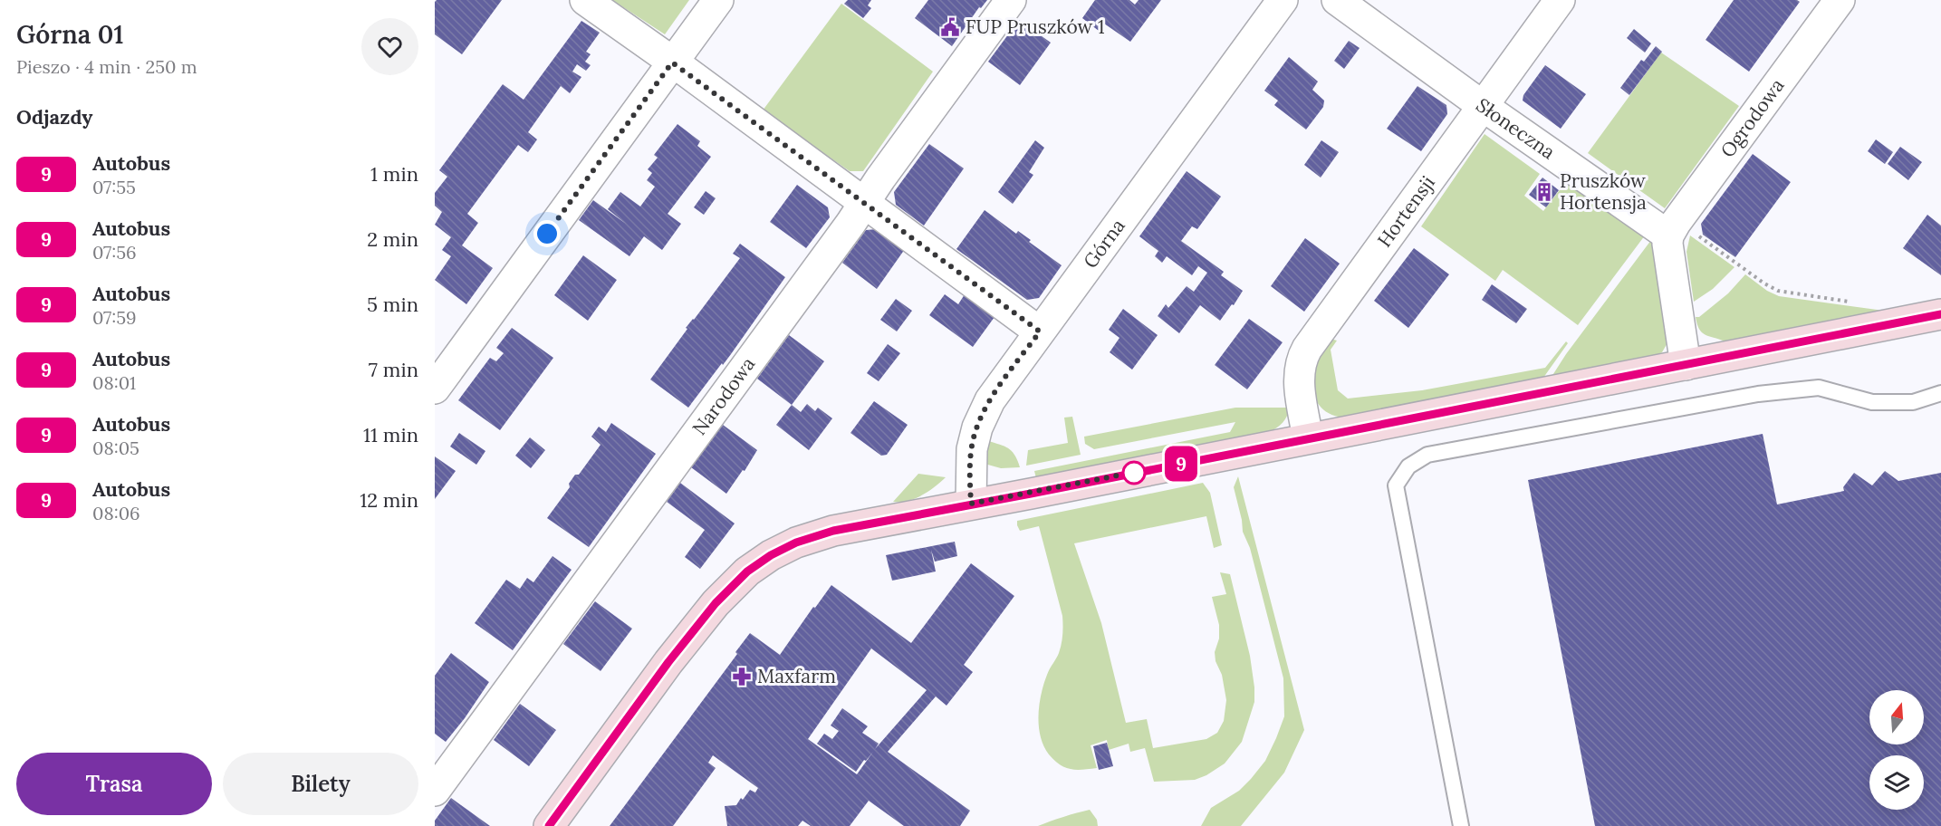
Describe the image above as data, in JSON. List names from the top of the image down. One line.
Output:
{"streets":{"street":["Ogrodowa","Słoneczna","Hortensji","Górna","Narodowa"]},"crossings":[["Ogrodowa","Słoneczna"],["Słoneczna","Hortensji"]],"places":{"public building":["FUP Pruszków 1"],"building":["Pruszków Hortensja"],"pharmacy":["Maxfarm"]},"lines":["bus line 9"],"north":"top","page":{"heading":[["Górna 01","Pieszo · 4 min · 250 m"],"Odjazdy"],"on_map":"9","list":[{"mark":"9","name":"Autobus","note":"07:55","value":"1 min"},{"mark":"9","name":"Autobus","note":"07:56","value":"2 min"},{"mark":"9","name":"Autobus","note":"07:59","value":"5 min"},{"mark":"9","name":"Autobus","note":"08:01","value":"7 min"},{"mark":"9","name":"Autobus","note":"08:05","value":"11 min"},{"mark":"9","name":"Autobus","note":"08:06","value":"12 min"}],"buttons":["Trasa","Bilety"]}}
